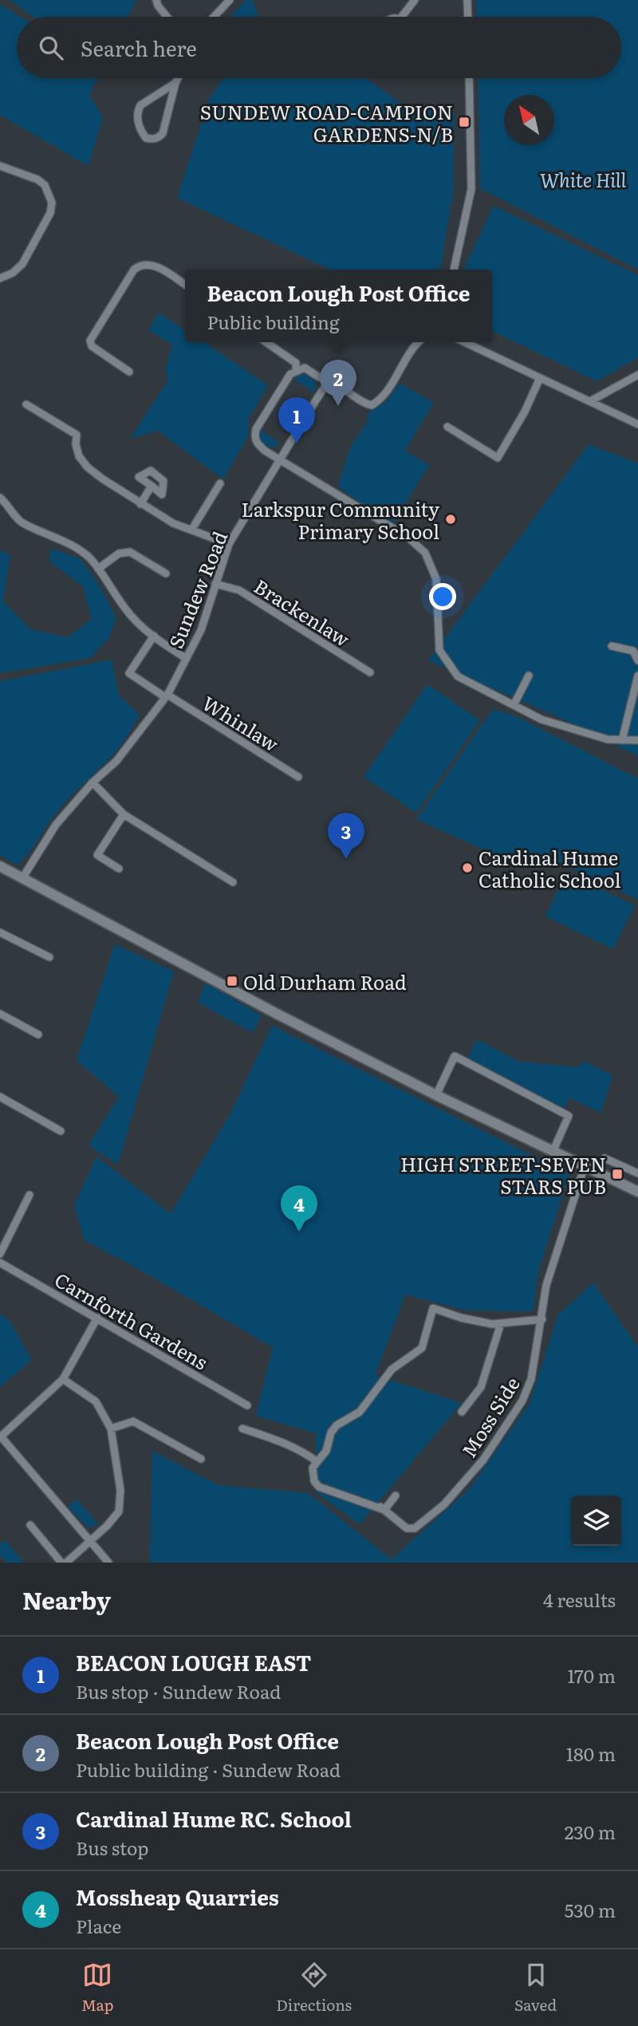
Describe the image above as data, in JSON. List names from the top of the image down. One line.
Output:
{"streets":{"street":["Sundew Road","Brackenlaw","Whinlaw","Carnforth Gardens","Moss Side"]},"crossings":[["Sundew Road","Brackenlaw"],["Sundew Road","Whinlaw"]],"parks":["White Hill"],"places":{"transit":["SUNDEW ROAD-CAMPION GARDENS-N/B","Old Durham Road","HIGH STREET-SEVEN STARS PUB"],"other":["Larkspur Community Primary School","Cardinal Hume Catholic School"]},"north":"top left","page":{"search":"Search here","popup":["Beacon Lough Post Office","Public building"],"pins":["2","1","3","4"],"heading":["Nearby","4 results"],"list":[{"mark":"1","name":"BEACON LOUGH EAST","note":"Bus stop · Sundew Road","value":"170 m"},{"mark":"2","name":"Beacon Lough Post Office","note":"Public building · Sundew Road","value":"180 m"},{"mark":"3","name":"Cardinal Hume RC. School","note":"Bus stop","value":"230 m"},{"mark":"4","name":"Mossheap Quarries","note":"Place","value":"530 m"}],"nav":["Map","Directions","Saved"]}}
